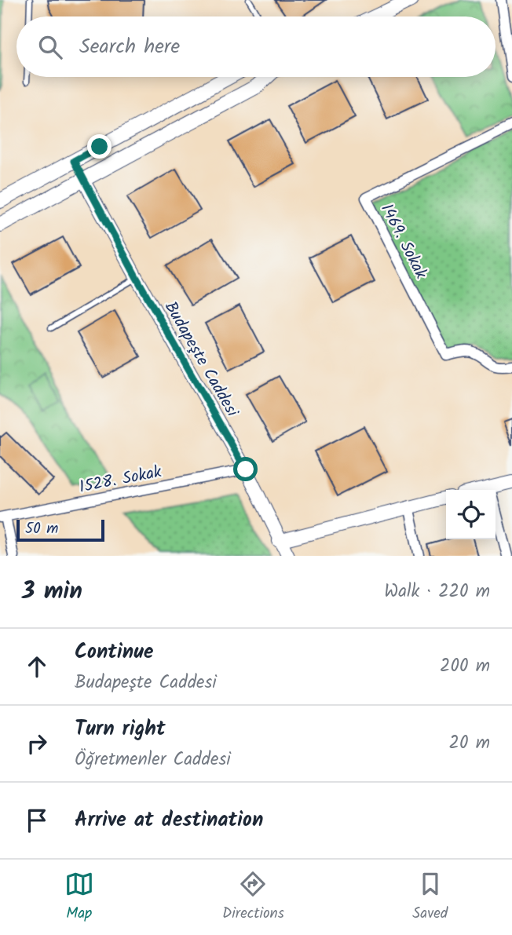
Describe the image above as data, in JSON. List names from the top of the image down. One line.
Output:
{"streets":{"street":["1469. Sokak","Budapeşte Caddesi","1528. Sokak"]},"crossings":[["Budapeşte Caddesi","1528. Sokak"]],"scale_bar":"50 m","page":{"search":"Search here","scale":"50 m","heading":["3 min","Walk · 220 m"],"list":[["Continue","Budapeşte Caddesi","200 m"],["Turn right","Öğretmenler Caddesi","20 m"],"Arrive at destination"],"nav":["Map","Directions","Saved"]}}
